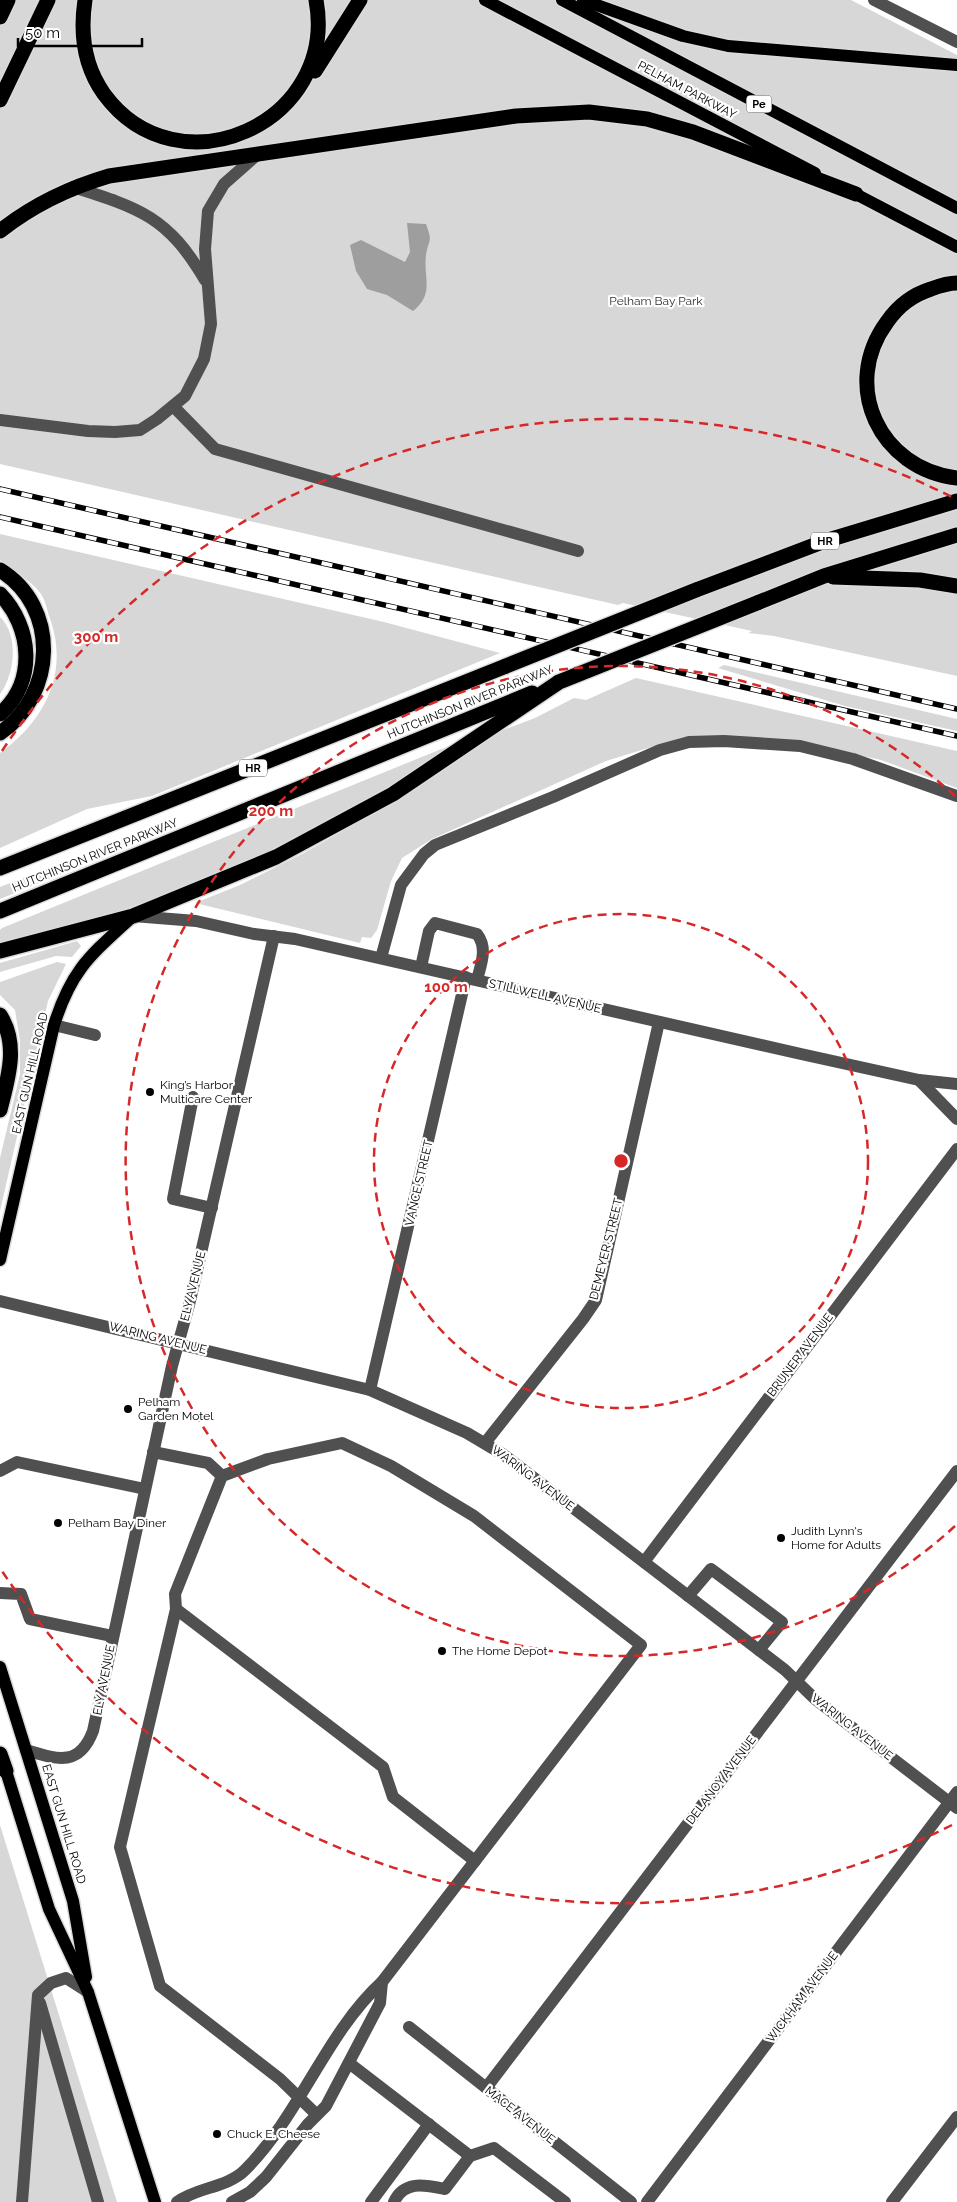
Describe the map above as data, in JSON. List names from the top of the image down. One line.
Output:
{"streets":{"highway":["HR","HUTCHINSON RIVER PARKWAY"],"main road":["PELHAM PARKWAY","Pe","EAST GUN HILL ROAD"],"street":["STILLWELL AVENUE","VANCE STREET","DEMEYER STREET","ELY AVENUE","WARING AVENUE","BRUNER AVENUE","DELANOY AVENUE","WICKHAM AVENUE","MACE AVENUE"]},"crossings":[["STILLWELL AVENUE","EAST GUN HILL ROAD"],["STILLWELL AVENUE","VANCE STREET"],["STILLWELL AVENUE","DEMEYER STREET"],["STILLWELL AVENUE","ELY AVENUE"],["EAST GUN HILL ROAD","ELY AVENUE"],["VANCE STREET","WARING AVENUE"],["DEMEYER STREET","WARING AVENUE"],["ELY AVENUE","WARING AVENUE"],["WARING AVENUE","BRUNER AVENUE"],["WARING AVENUE","DELANOY AVENUE"],["WARING AVENUE","WICKHAM AVENUE"],["DELANOY AVENUE","MACE AVENUE"]],"parks":["Pelham Bay Park"],"places":["King’s Harbor Multicare Center","Pelham Garden Motel","Pelham Bay Diner","Judith Lynn's Home for Adults","The Home Depot","Chuck E. Cheese"],"scale_bar":"50 m","rings":["300 m","200 m","100 m"]}
